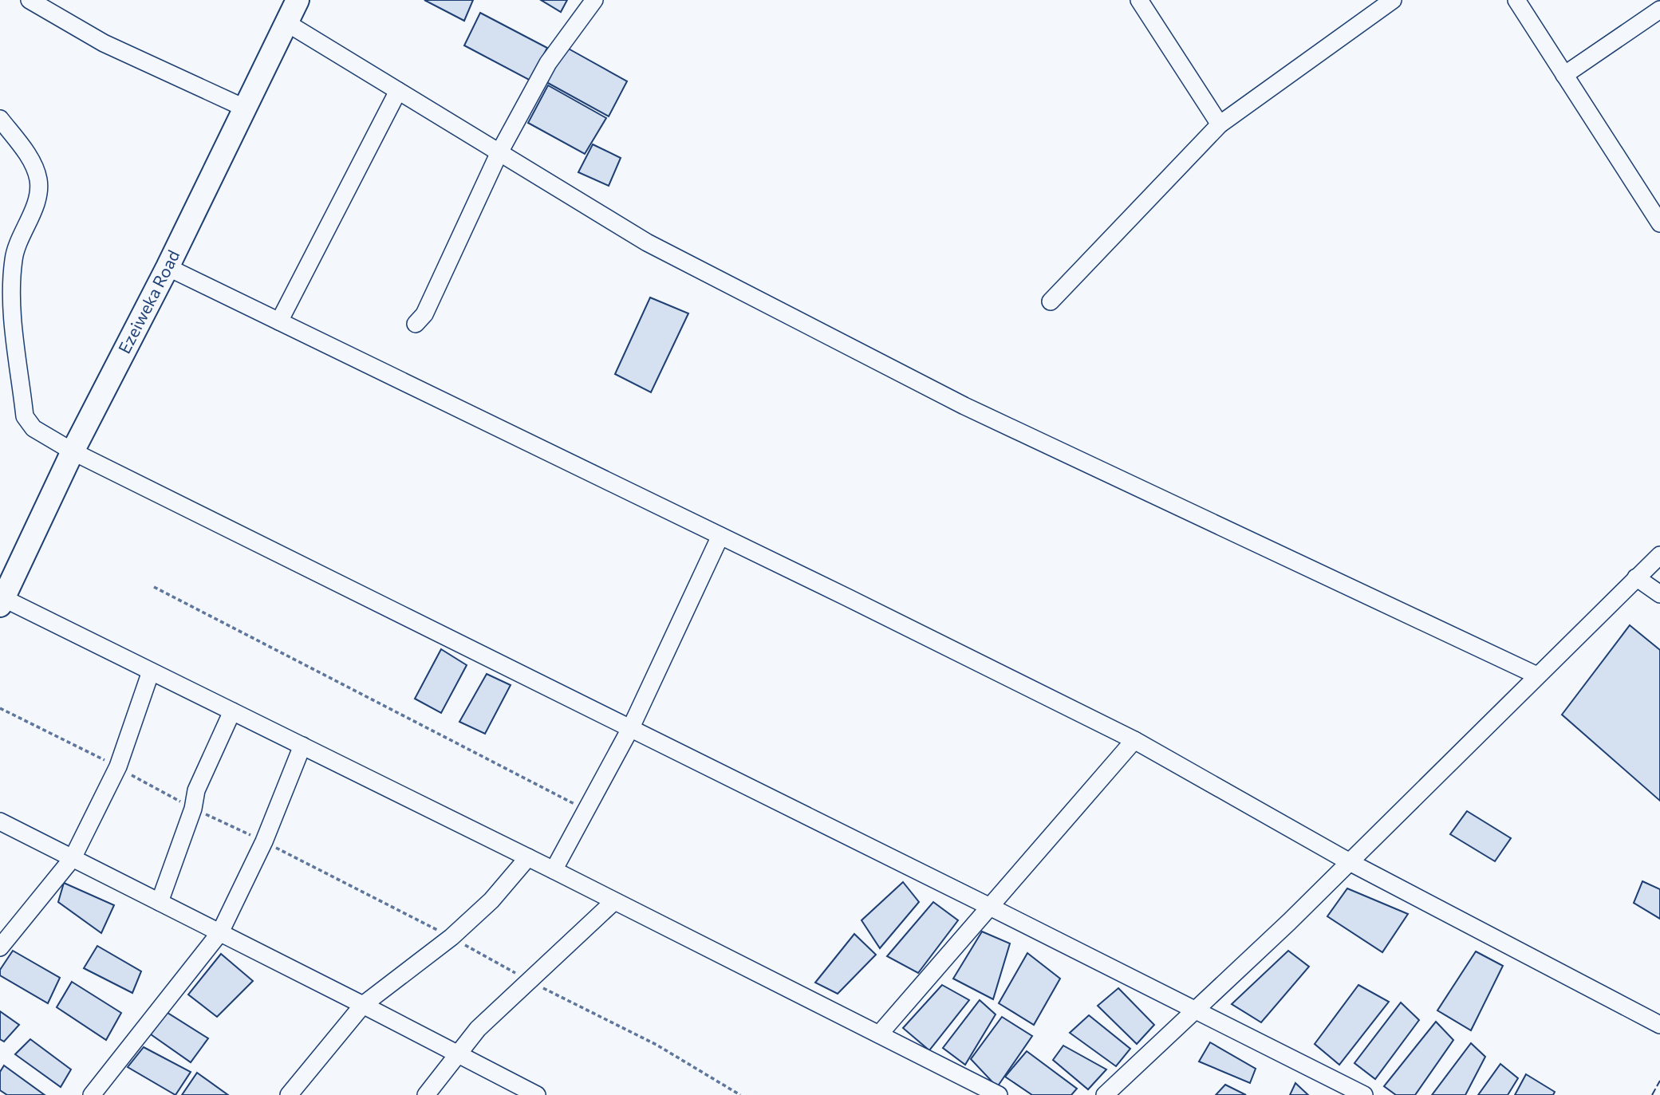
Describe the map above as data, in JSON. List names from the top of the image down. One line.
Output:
{"streets":{"main road":["Ezeiweka Road"]}}
